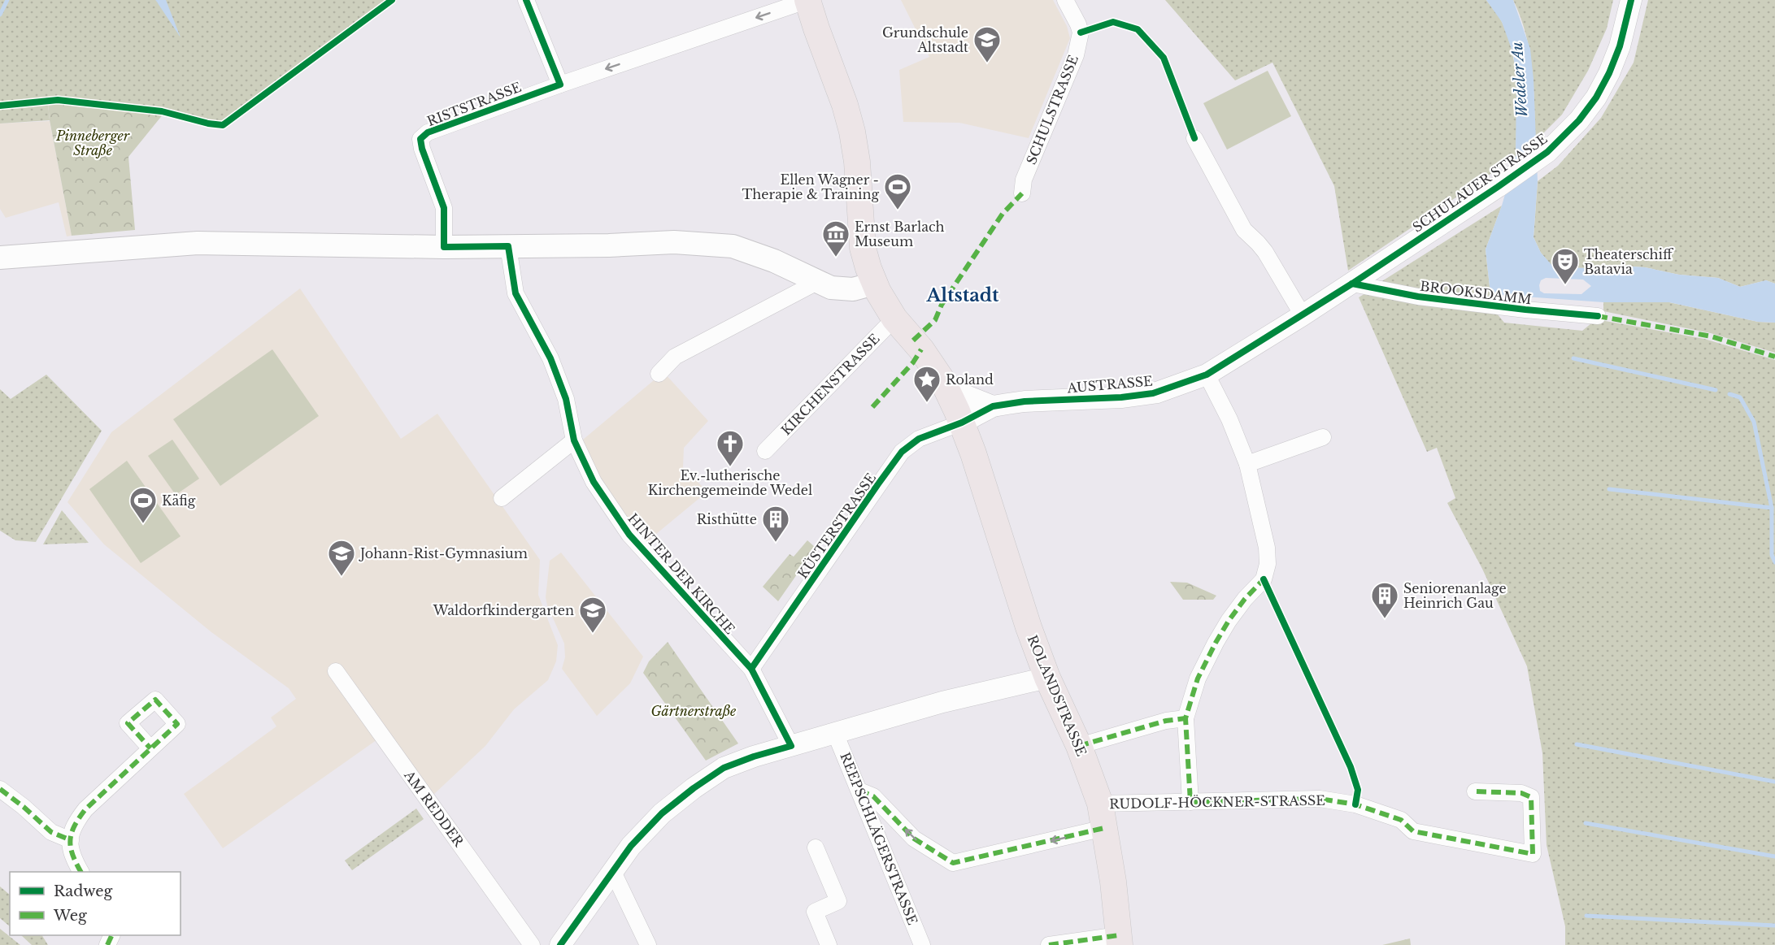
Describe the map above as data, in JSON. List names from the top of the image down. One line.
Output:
{"streets":{"main road":["ROLANDSTRASSE"],"street":["RISTSTRASSE","SCHULSTRASSE","SCHULAUER STRASSE","BROOKSDAMM","KIRCHENSTRASSE","AUSTRASSE","KÜSTERSTRASSE","HINTER DER KIRCHE","RUDOLF-HÖCKNER-STRASSE","AM REDDER","REEPSCHLÄGERSTRASSE"]},"crossings":[["RISTSTRASSE","ROLANDSTRASSE"],["SCHULAUER STRASSE","BROOKSDAMM"],["SCHULAUER STRASSE","AUSTRASSE"],["KIRCHENSTRASSE","ROLANDSTRASSE"],["AUSTRASSE","KÜSTERSTRASSE"],["AUSTRASSE","ROLANDSTRASSE"],["KÜSTERSTRASSE","HINTER DER KIRCHE"],["KÜSTERSTRASSE","ROLANDSTRASSE"],["ROLANDSTRASSE","RUDOLF-HÖCKNER-STRASSE"]],"one_way":["RISTSTRASSE"],"districts":["Altstadt"],"water":["Wedeler Au"],"parks":["Pinneberger Straße","Gärtnerstraße"],"places":{"school or university":["Grundschule Altstadt","Johann-Rist-Gymnasium","Waldorfkindergarten"],"sports":["Ellen Wagner - Therapie & Training","Käfig"],"museum":["Ernst Barlach Museum"],"theatre":["Theaterschiff Batavia"],"place":["Roland"],"church":["Ev.-lutherische Kirchengemeinde Wedel"],"building":["Risthütte","Seniorenanlage Heinrich Gau"]},"legend":["Radweg","Weg"]}
